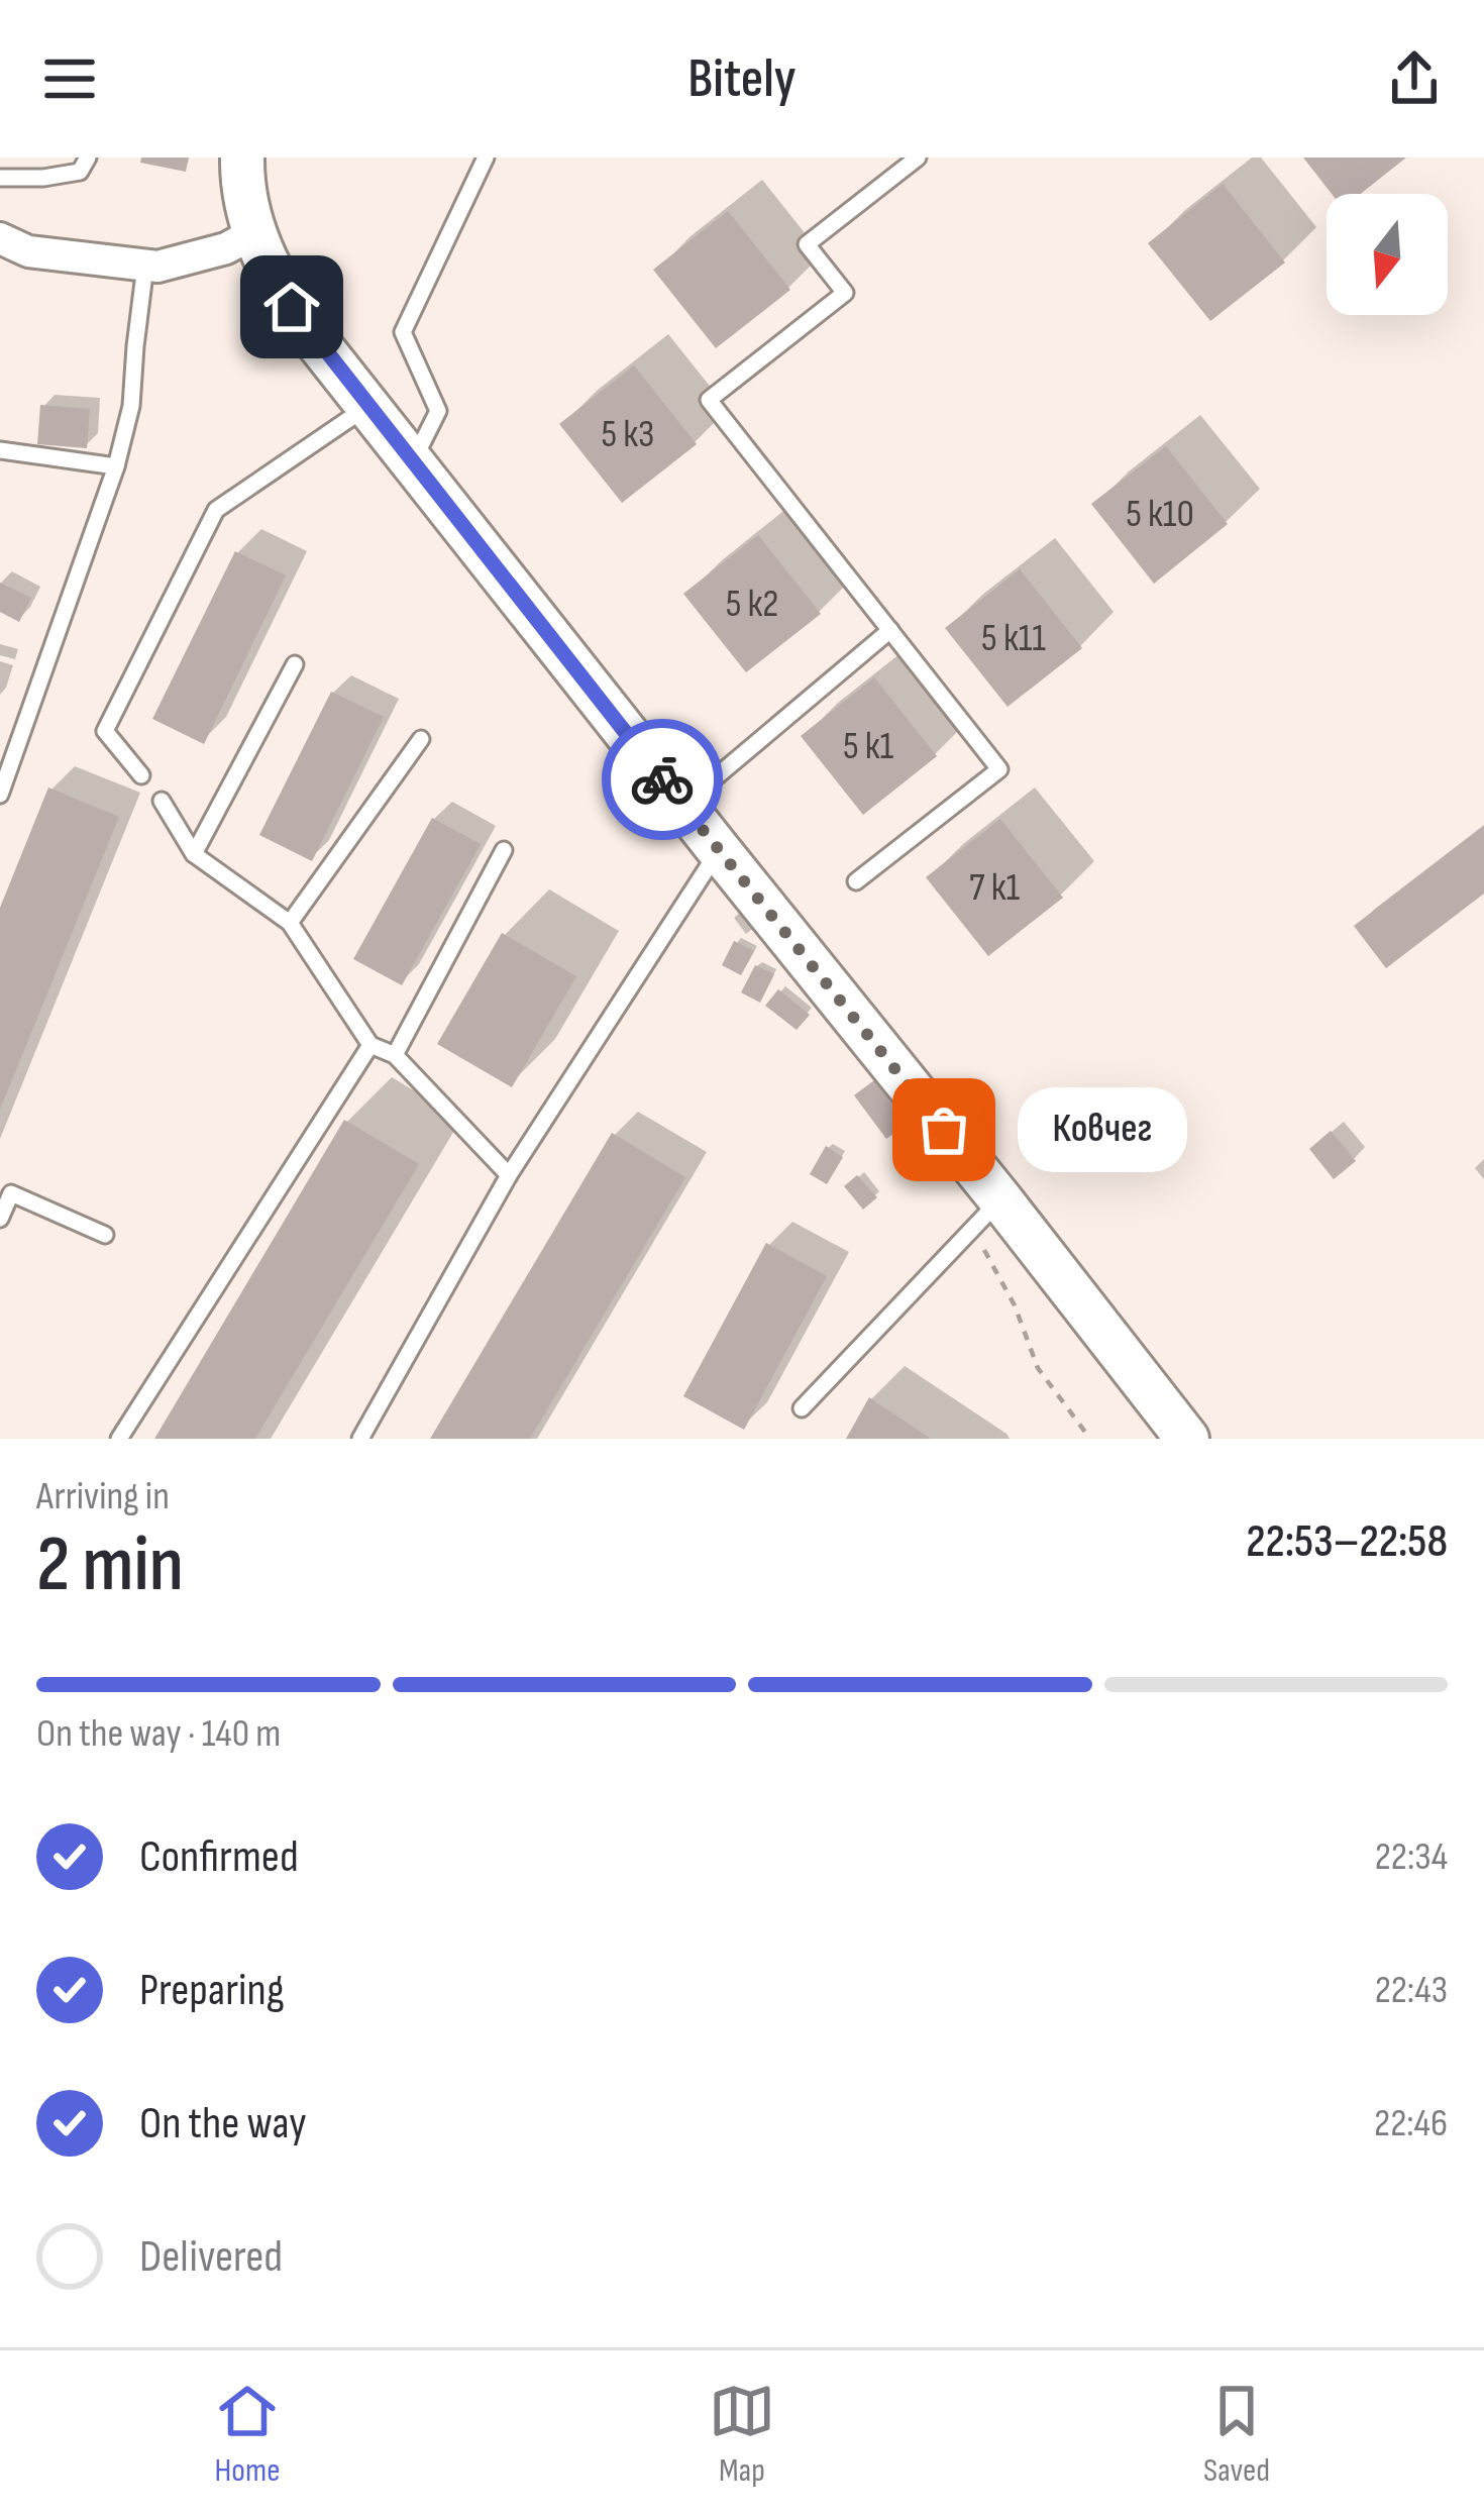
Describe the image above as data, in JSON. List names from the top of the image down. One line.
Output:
{"places":["Ковчег"],"house_numbers":["5 к3","5 к10","5 к2","5 к11","5 к1","7 к1"],"north":"bottom","page":{"header":"Bitely","bubble":"Ковчег","heading":["2 min","Arriving in","22:53–22:58"],"bar":"On the way · 140 m","list":[["Confirmed","22:34"],["Preparing","22:43"],["On the way","22:46"],"Delivered"],"tabs":["Home","Map","Saved"]}}
